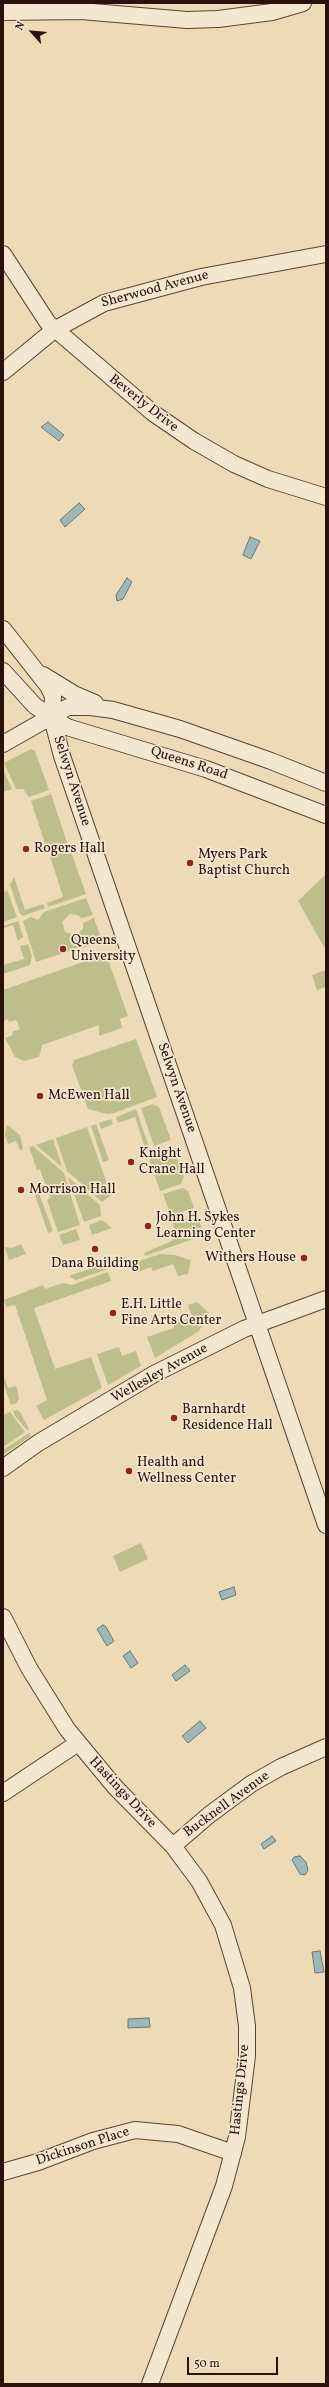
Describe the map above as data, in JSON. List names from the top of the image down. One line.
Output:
{"streets":{"street":["Sherwood Avenue","Beverly Drive","Queens Road","Selwyn Avenue","Wellesley Avenue","Hastings Drive","Bucknell Avenue","Dickinson Place"]},"crossings":[["Sherwood Avenue","Beverly Drive"],["Queens Road","Selwyn Avenue"],["Selwyn Avenue","Wellesley Avenue"],["Hastings Drive","Bucknell Avenue"],["Hastings Drive","Dickinson Place"]],"places":["Rogers Hall","Myers Park Baptist Church","Queens University","McEwen Hall","Knight Crane Hall","Morrison Hall","John H. Sykes Learning Center","Dana Building","Withers House","E.H. Little Fine Arts Center","Barnhardt Residence Hall","Health and Wellness Center"],"scale_bar":"50 m","north":"top left"}
